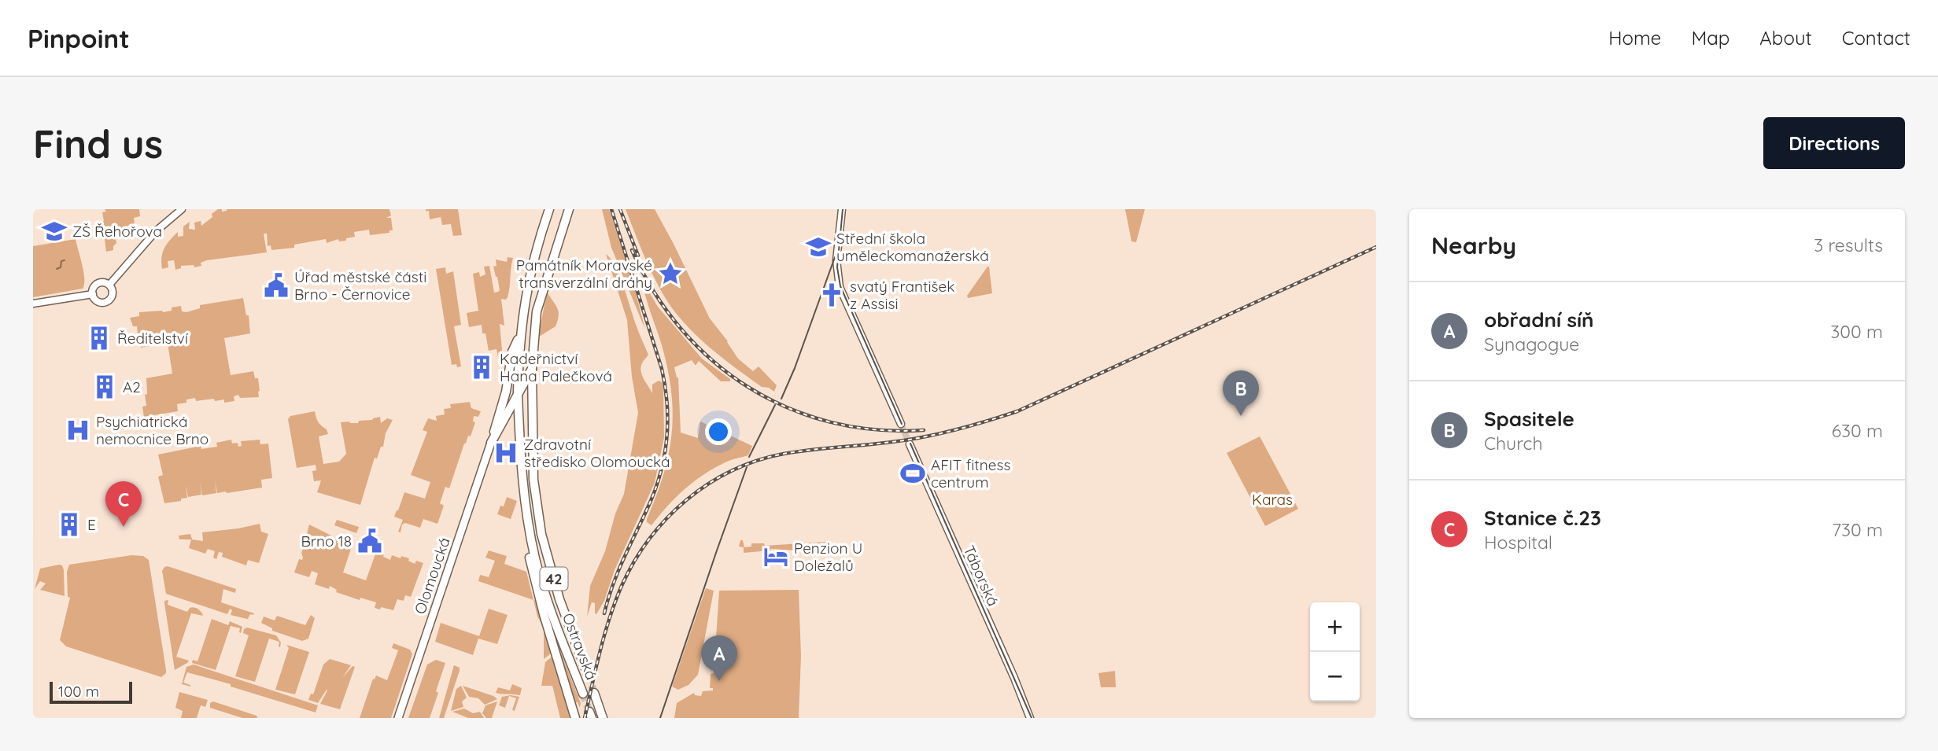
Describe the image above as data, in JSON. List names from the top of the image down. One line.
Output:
{"streets":{"main road":["Olomoucká","42","Ostravská"],"street":["Táborská"]},"crossings":[["42","Ostravská"]],"parks":["Karas"],"places":{"school or university":["ZŠ Řehořova","Střední škola uměleckomanažerská"],"place":["Památník Moravské transverzální dráhy"],"public building":["Úřad městské části Brno - Černovice","Brno 18"],"church":["svatý František z Assisi"],"building":["Ředitelství","Kadeřnictví Hana Palečková","A2","E"],"hospital":["Psychiatrická nemocnice Brno","Zdravotní středisko Olomoucká"],"sports":["AFIT fitness centrum"],"hotel":["Penzion U Doležalů"]},"scale_bar":"100 m","page":{"header":"Pinpoint","nav":["Home","Map","About","Contact"],"buttons":"Directions","title":"Find us","heading":["Nearby","3 results"],"list":[{"mark":"A","name":"obřadní síň","note":"Synagogue","value":"300 m"},{"mark":"B","name":"Spasitele","note":"Church","value":"630 m"},{"mark":"C","name":"Stanice č.23","note":"Hospital","value":"730 m"}],"pins":["B","C","A"],"map_buttons":["+","−"],"scale":"100 m"}}
